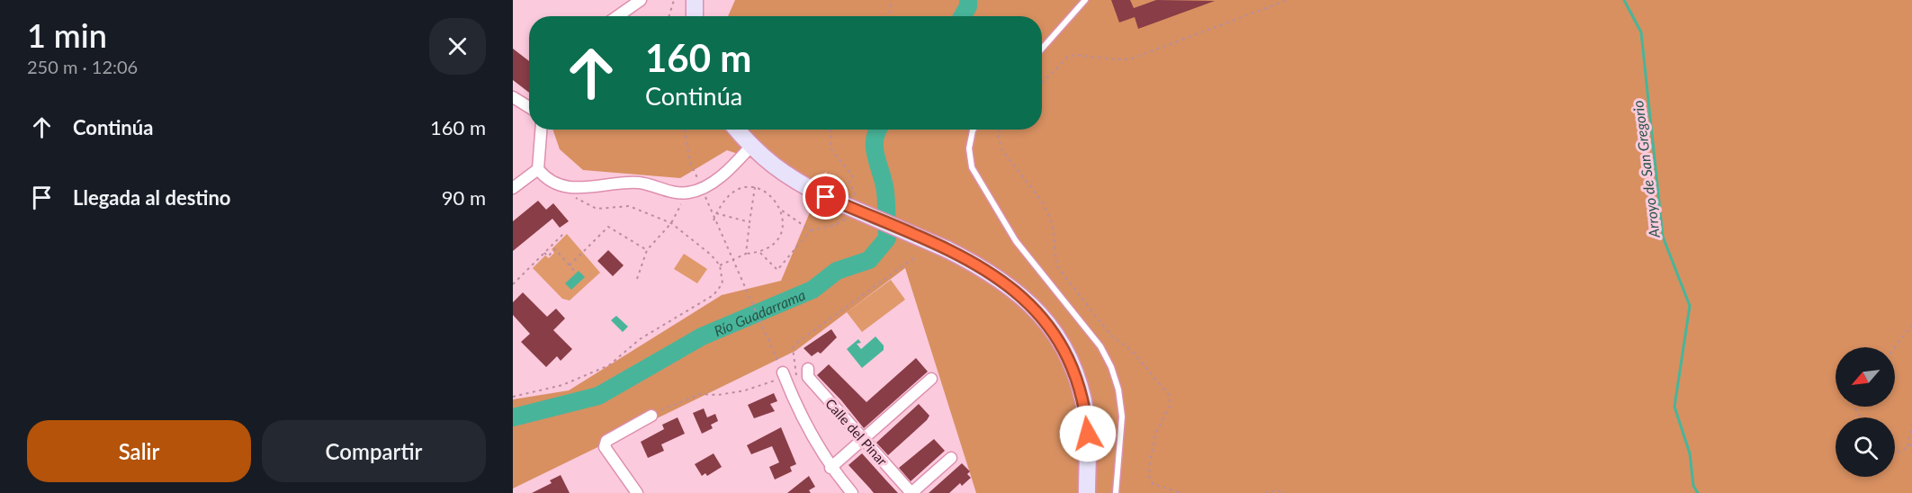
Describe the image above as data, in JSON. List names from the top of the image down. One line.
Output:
{"streets":{"street":["Calle del Pinar"]},"water":["Arroyo de San Gregorio","Río Guadarrama"],"north":"bottom left","page":{"heading":["1 min","250 m · 12:06"],"turn":["160 m","Continúa"],"list":[{"name":"Continúa","value":"160 m"},{"name":"Llegada al destino","value":"90 m"}],"buttons":["Salir","Compartir"]}}
